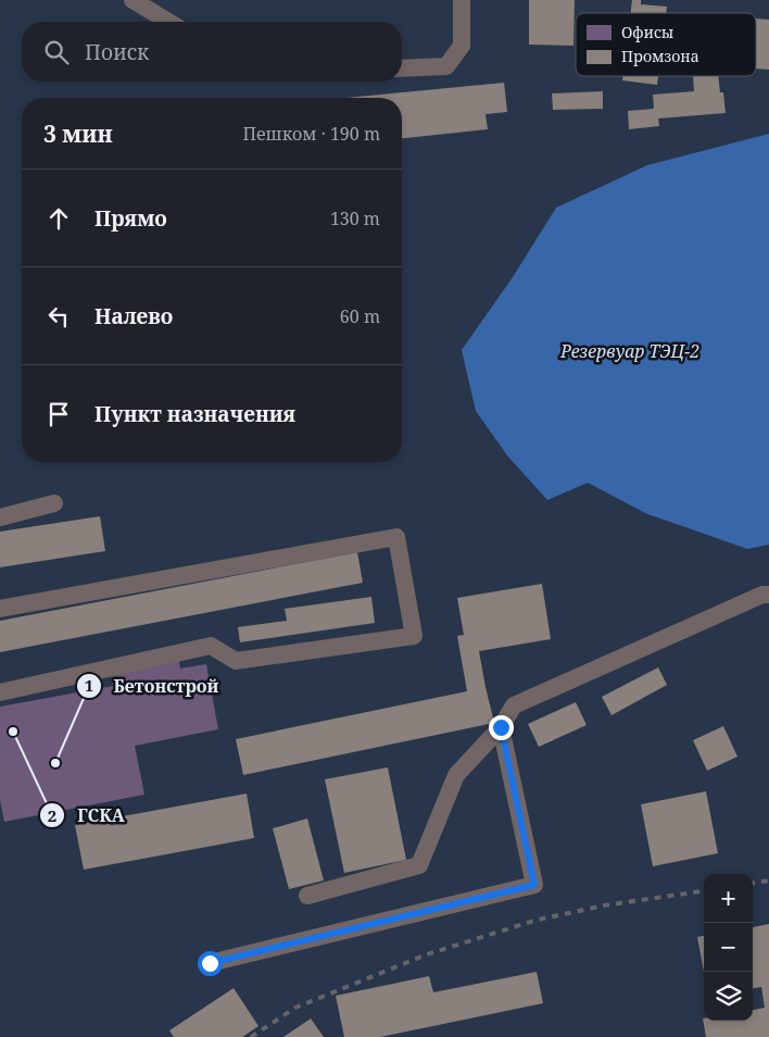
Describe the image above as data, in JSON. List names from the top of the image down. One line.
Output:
{"water":["Резервуар ТЭЦ-2"],"places":["ГСКА","Бетонстрой"],"legend":["Офисы","Промзона"],"page":{"search":"Поиск","heading":["3 мин","Пешком · 190 m"],"list":[["Прямо","130 m"],["Налево","60 m"],"Пункт назначения"],"map_buttons":["+","−"]}}
